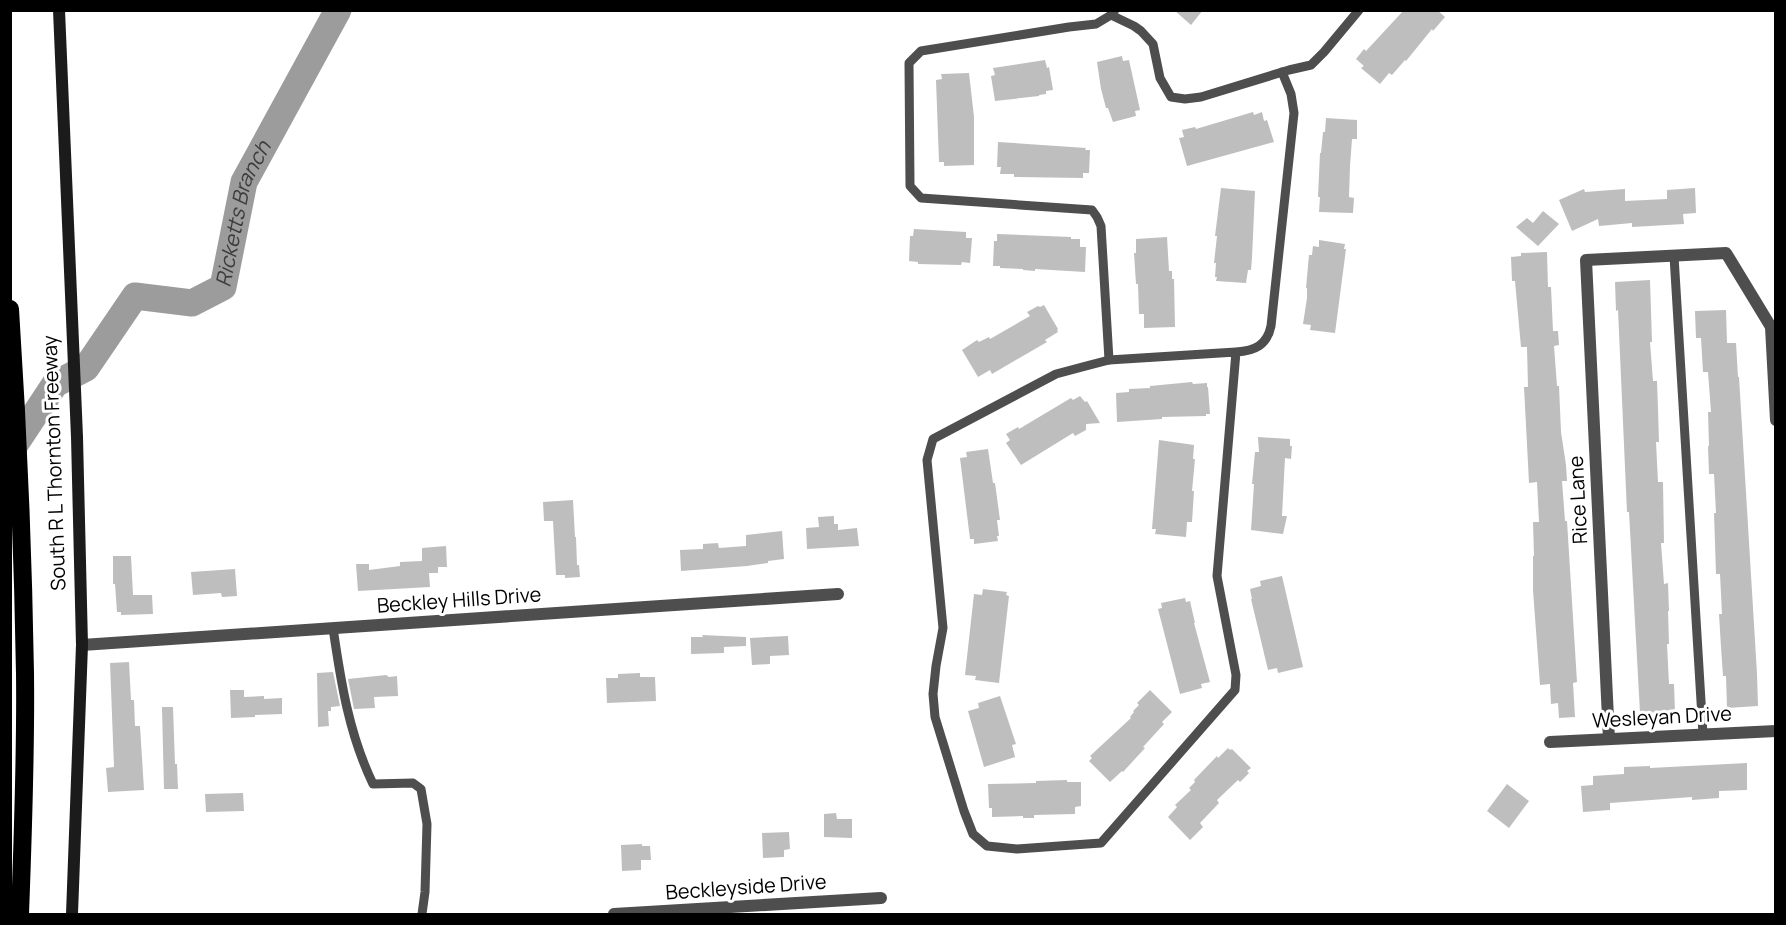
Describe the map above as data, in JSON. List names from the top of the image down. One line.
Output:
{"streets":{"highway":["South R L Thornton Freeway"],"street":["Rice Lane","Beckley Hills Drive","Wesleyan Drive","Beckleyside Drive"]},"crossings":[["South R L Thornton Freeway","Beckley Hills Drive"],["Rice Lane","Wesleyan Drive"]],"water":["Ricketts Branch"]}
